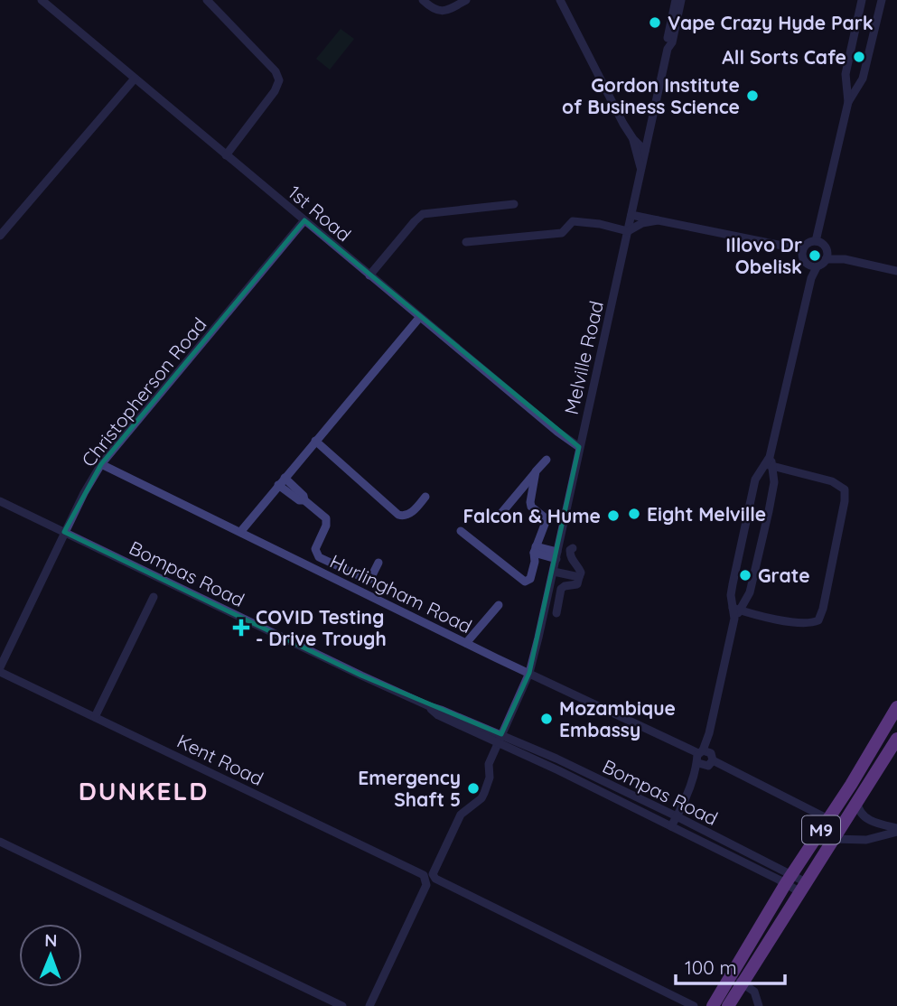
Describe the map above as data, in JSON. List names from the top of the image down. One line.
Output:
{"streets":{"main road":["M9"],"street":["1st Road","Melville Road","Christopherson Road","Bompas Road","Hurlingham Road","Kent Road"]},"crossings":[["1st Road","Melville Road"],["1st Road","Christopherson Road"],["Melville Road","Bompas Road"],["Melville Road","Hurlingham Road"],["Melville Road","Kent Road"],["Christopherson Road","Bompas Road"],["Christopherson Road","Hurlingham Road"],["Bompas Road","M9"],["Hurlingham Road","M9"]],"districts":["DUNKELD"],"places":{"other":["Vape Crazy Hyde Park","All Sorts Cafe","Gordon Institute of Business Science","Illovo Dr Obelisk","Eight Melville","Falcon & Hume","Grate","Mozambique Embassy","Emergency Shaft 5"],"health":["COVID Testing - Drive Trough"]},"scale_bar":"100 m","north":"top"}
